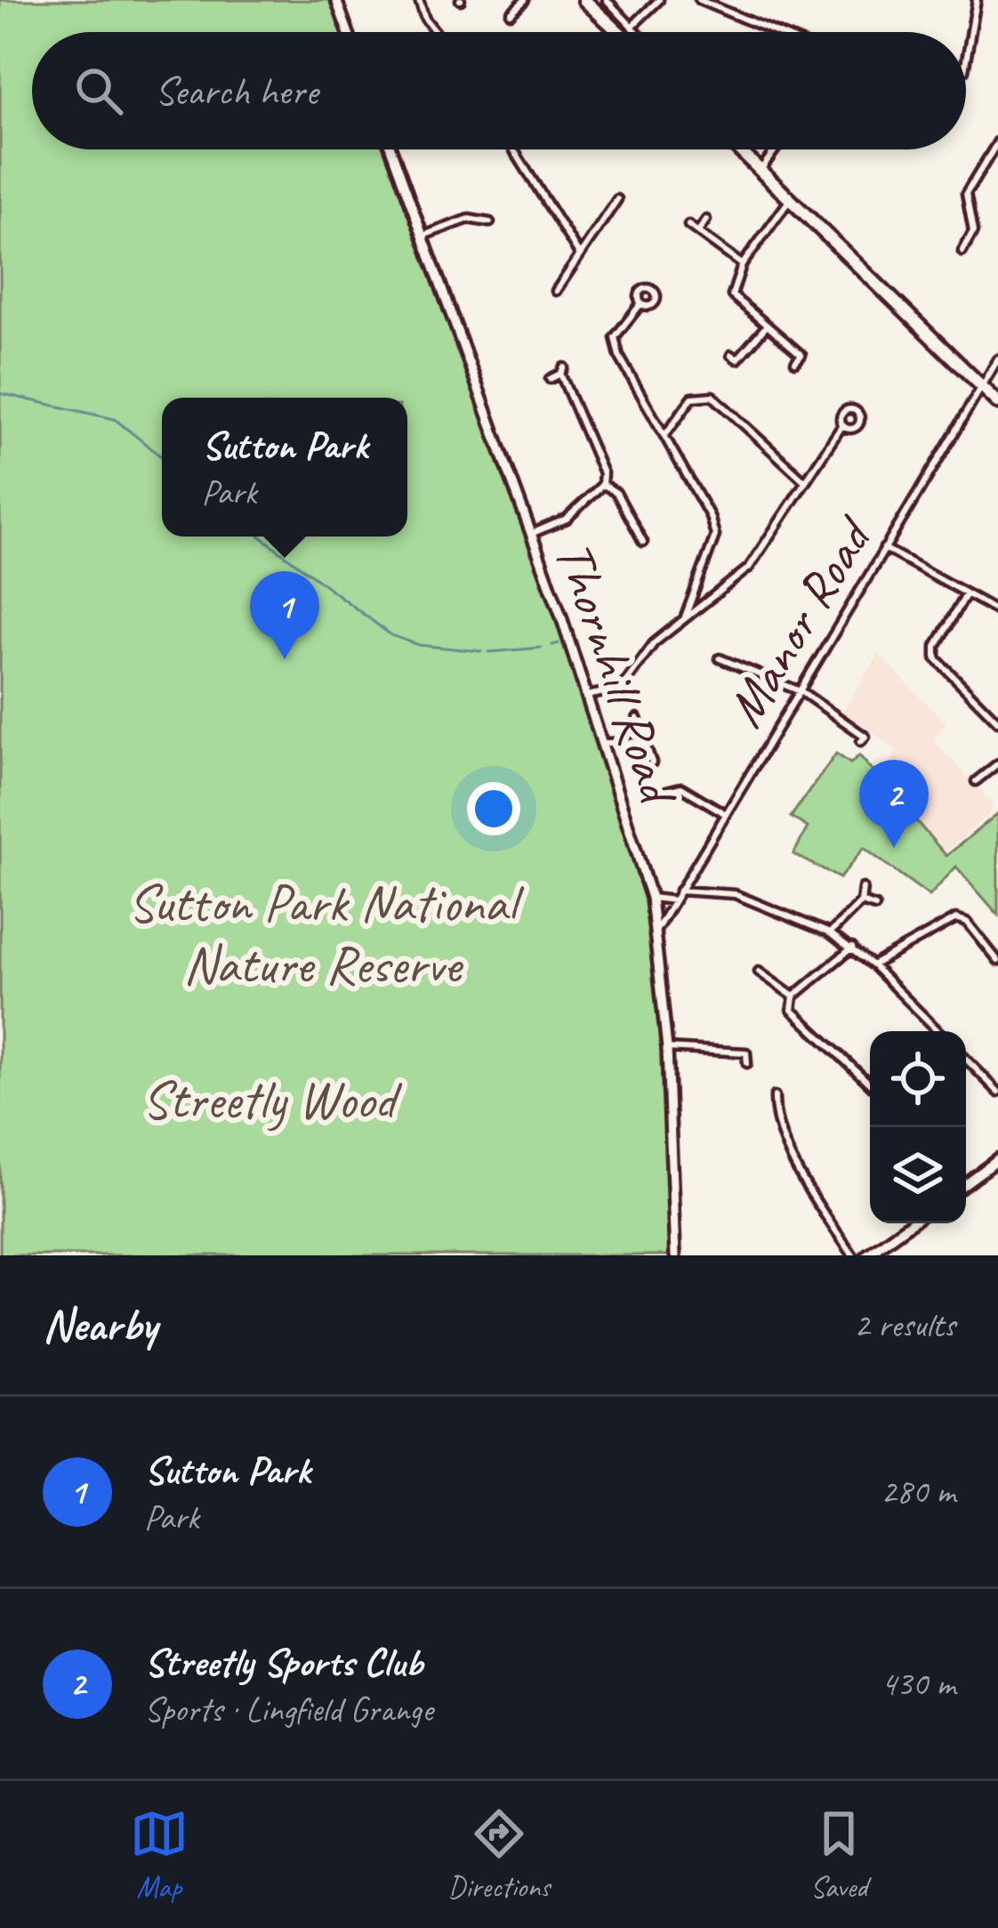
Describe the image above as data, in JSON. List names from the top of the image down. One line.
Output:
{"streets":{"main road":["Thornhill Road"],"street":["Manor Road"]},"crossings":[["Manor Road","Thornhill Road"]],"parks":["Sutton Park National Nature Reserve","Streetly Wood"],"page":{"search":"Search here","popup":["Sutton Park","Park"],"pins":["1","2"],"heading":["Nearby","2 results"],"list":[{"mark":"1","name":"Sutton Park","note":"Park","value":"280 m"},{"mark":"2","name":"Streetly Sports Club","note":"Sports · Lingfield Grange","value":"430 m"}],"nav":["Map","Directions","Saved"]}}
